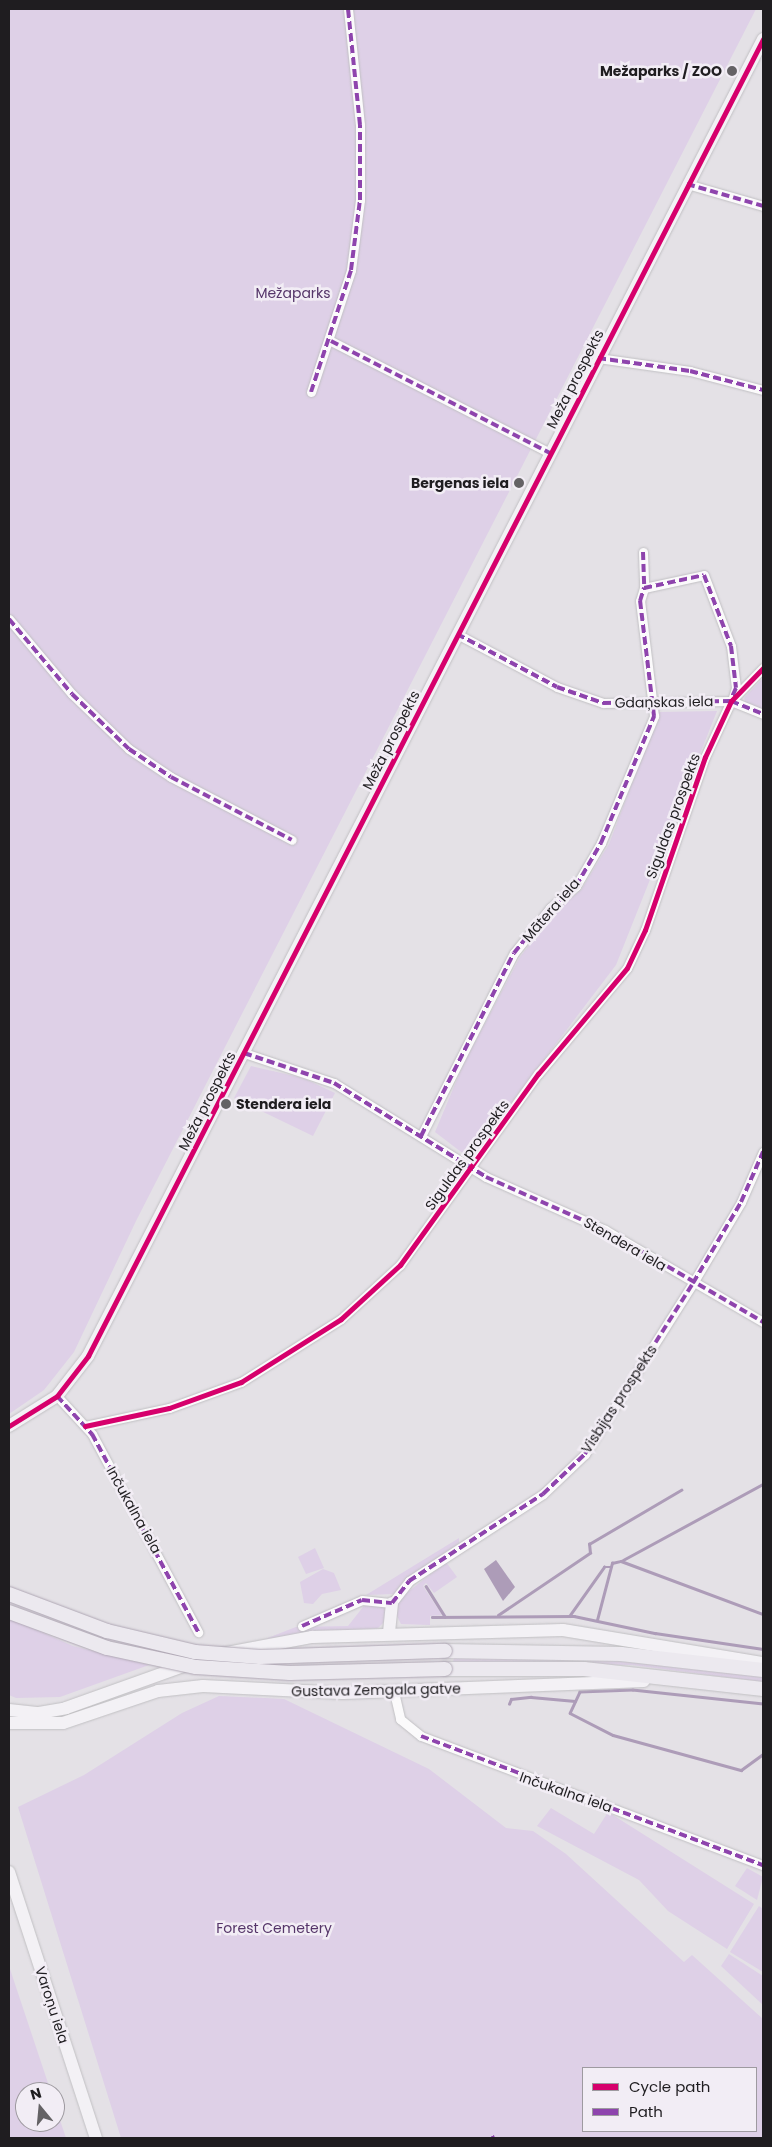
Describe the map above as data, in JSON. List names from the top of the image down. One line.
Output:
{"streets":{"main road":["Gustava Zemgala gatve"],"street":["Meža prospekts","Gdaņskas iela","Siguldas prospekts","Mātera iela","Stendera iela","Visbijas prospekts","Inčukalna iela","Varoņu iela"]},"crossings":[["Meža prospekts","Gdaņskas iela"],["Meža prospekts","Stendera iela"],["Meža prospekts","Inčukalna iela"],["Gdaņskas iela","Siguldas prospekts"],["Gdaņskas iela","Mātera iela"],["Siguldas prospekts","Stendera iela"],["Siguldas prospekts","Inčukalna iela"],["Mātera iela","Stendera iela"],["Stendera iela","Visbijas prospekts"],["Inčukalna iela","Gustava Zemgala gatve"]],"parks":["Mežaparks","Forest Cemetery"],"places":["Mežaparks / ZOO","Bergenas iela","Stendera iela"],"legend":["Cycle path","Path"],"north":"top"}
